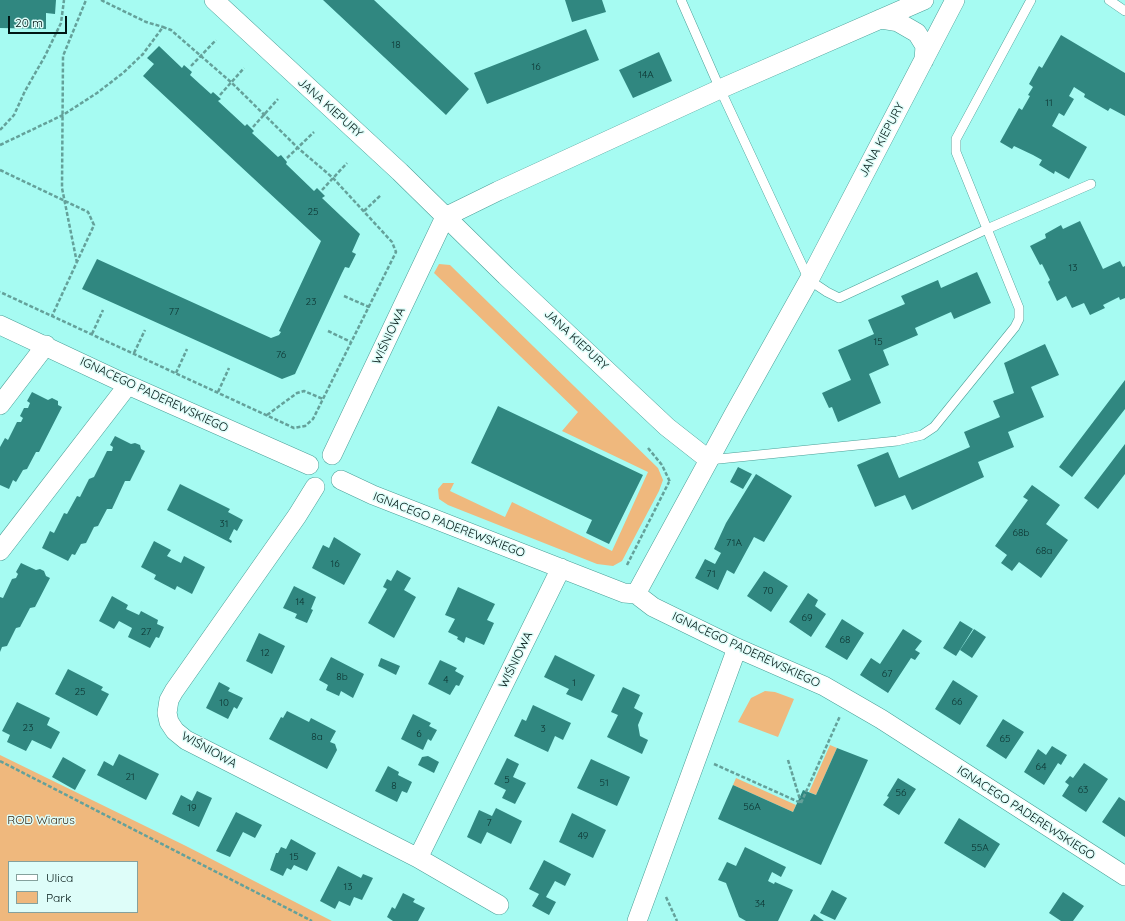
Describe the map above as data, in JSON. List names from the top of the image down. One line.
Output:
{"streets":{"street":["JANA KIEPURY","WIŚNIOWA","IGNACEGO PADEREWSKIEGO"]},"crossings":[["JANA KIEPURY","WIŚNIOWA"],["JANA KIEPURY","IGNACEGO PADEREWSKIEGO"],["WIŚNIOWA","IGNACEGO PADEREWSKIEGO"]],"parks":["ROD Wiarus"],"house_numbers":["18","16","14A","11","25","13","23","77","15","76","31","68b","71A","68a","16","71","70","14","69","27","68","12","67","8b","4","1","25","66","10","23","3","6","8a","65","64","21","5","51","8","63","56","56A","19","7","49","55A","15","13","34"],"legend":["Ulica","Park"],"scale_bar":"20 m"}
